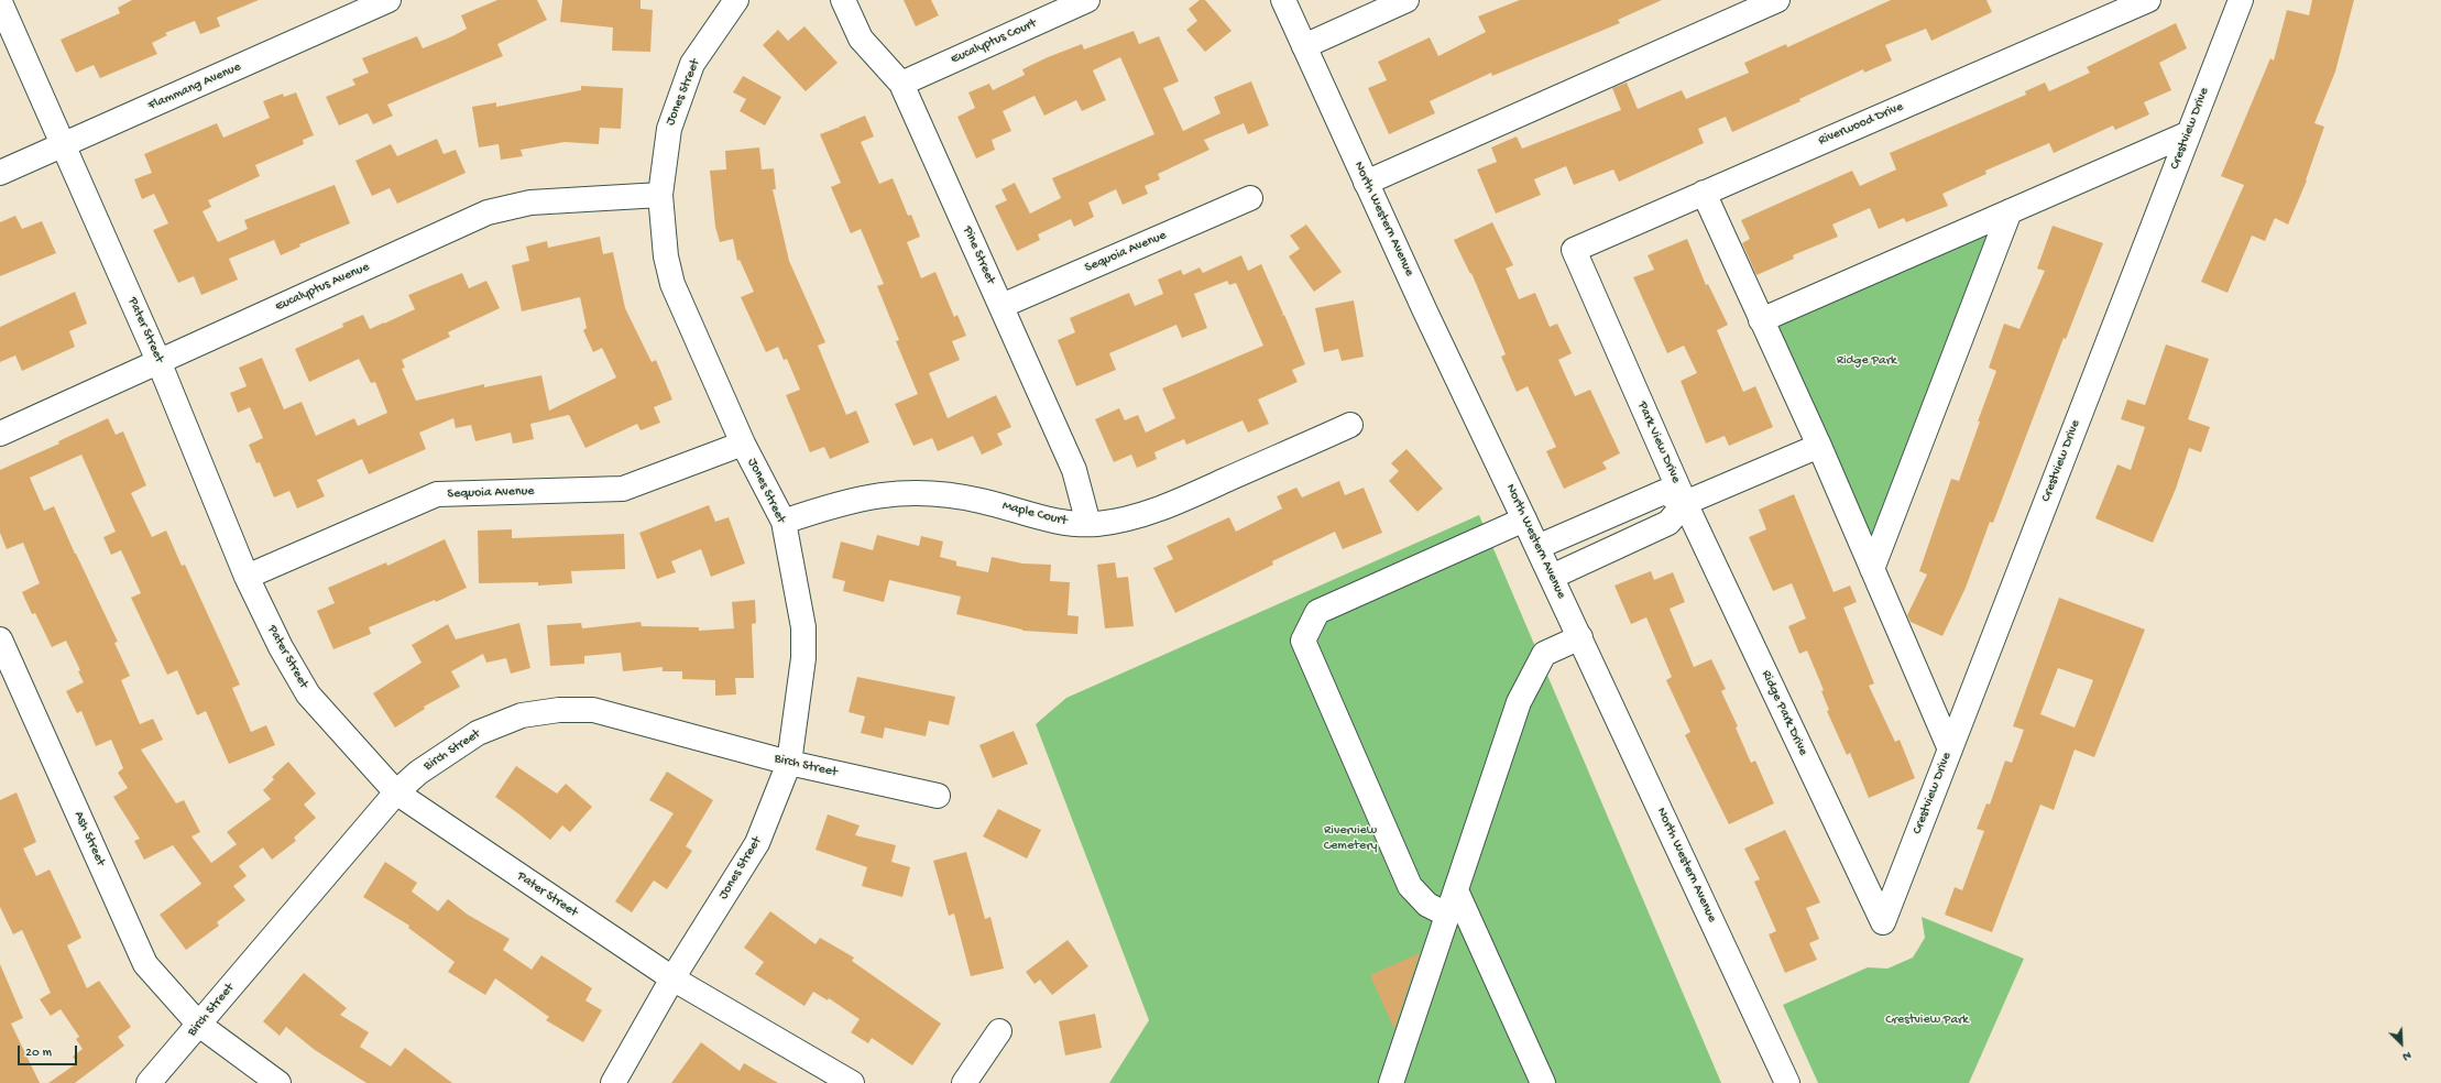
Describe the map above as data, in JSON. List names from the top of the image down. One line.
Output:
{"streets":{"street":["Eucalyptus Court","Flammang Avenue","Jones Street","Riverwood Drive","Crestview Drive","North Western Avenue","Sequoia Avenue","Pine Street","Eucalyptus Avenue","Pater Street","Park View Drive","Maple Court","Ridge Park Drive","Birch Street","Ash Street"]},"crossings":[["Eucalyptus Court","Pine Street"],["Flammang Avenue","Pater Street"],["Jones Street","Sequoia Avenue"],["Jones Street","Eucalyptus Avenue"],["Jones Street","Pater Street"],["Jones Street","Maple Court"],["Jones Street","Birch Street"],["Riverwood Drive","Park View Drive"],["Crestview Drive","Ridge Park Drive"],["Sequoia Avenue","Pine Street"],["Sequoia Avenue","Pater Street"],["Pine Street","Maple Court"],["Eucalyptus Avenue","Pater Street"],["Pater Street","Birch Street"],["Park View Drive","Ridge Park Drive"],["Birch Street","Ash Street"]],"parks":["Ridge Park","Riverview Cemetery","Crestview Park"],"scale_bar":"20 m","north":"bottom right"}
